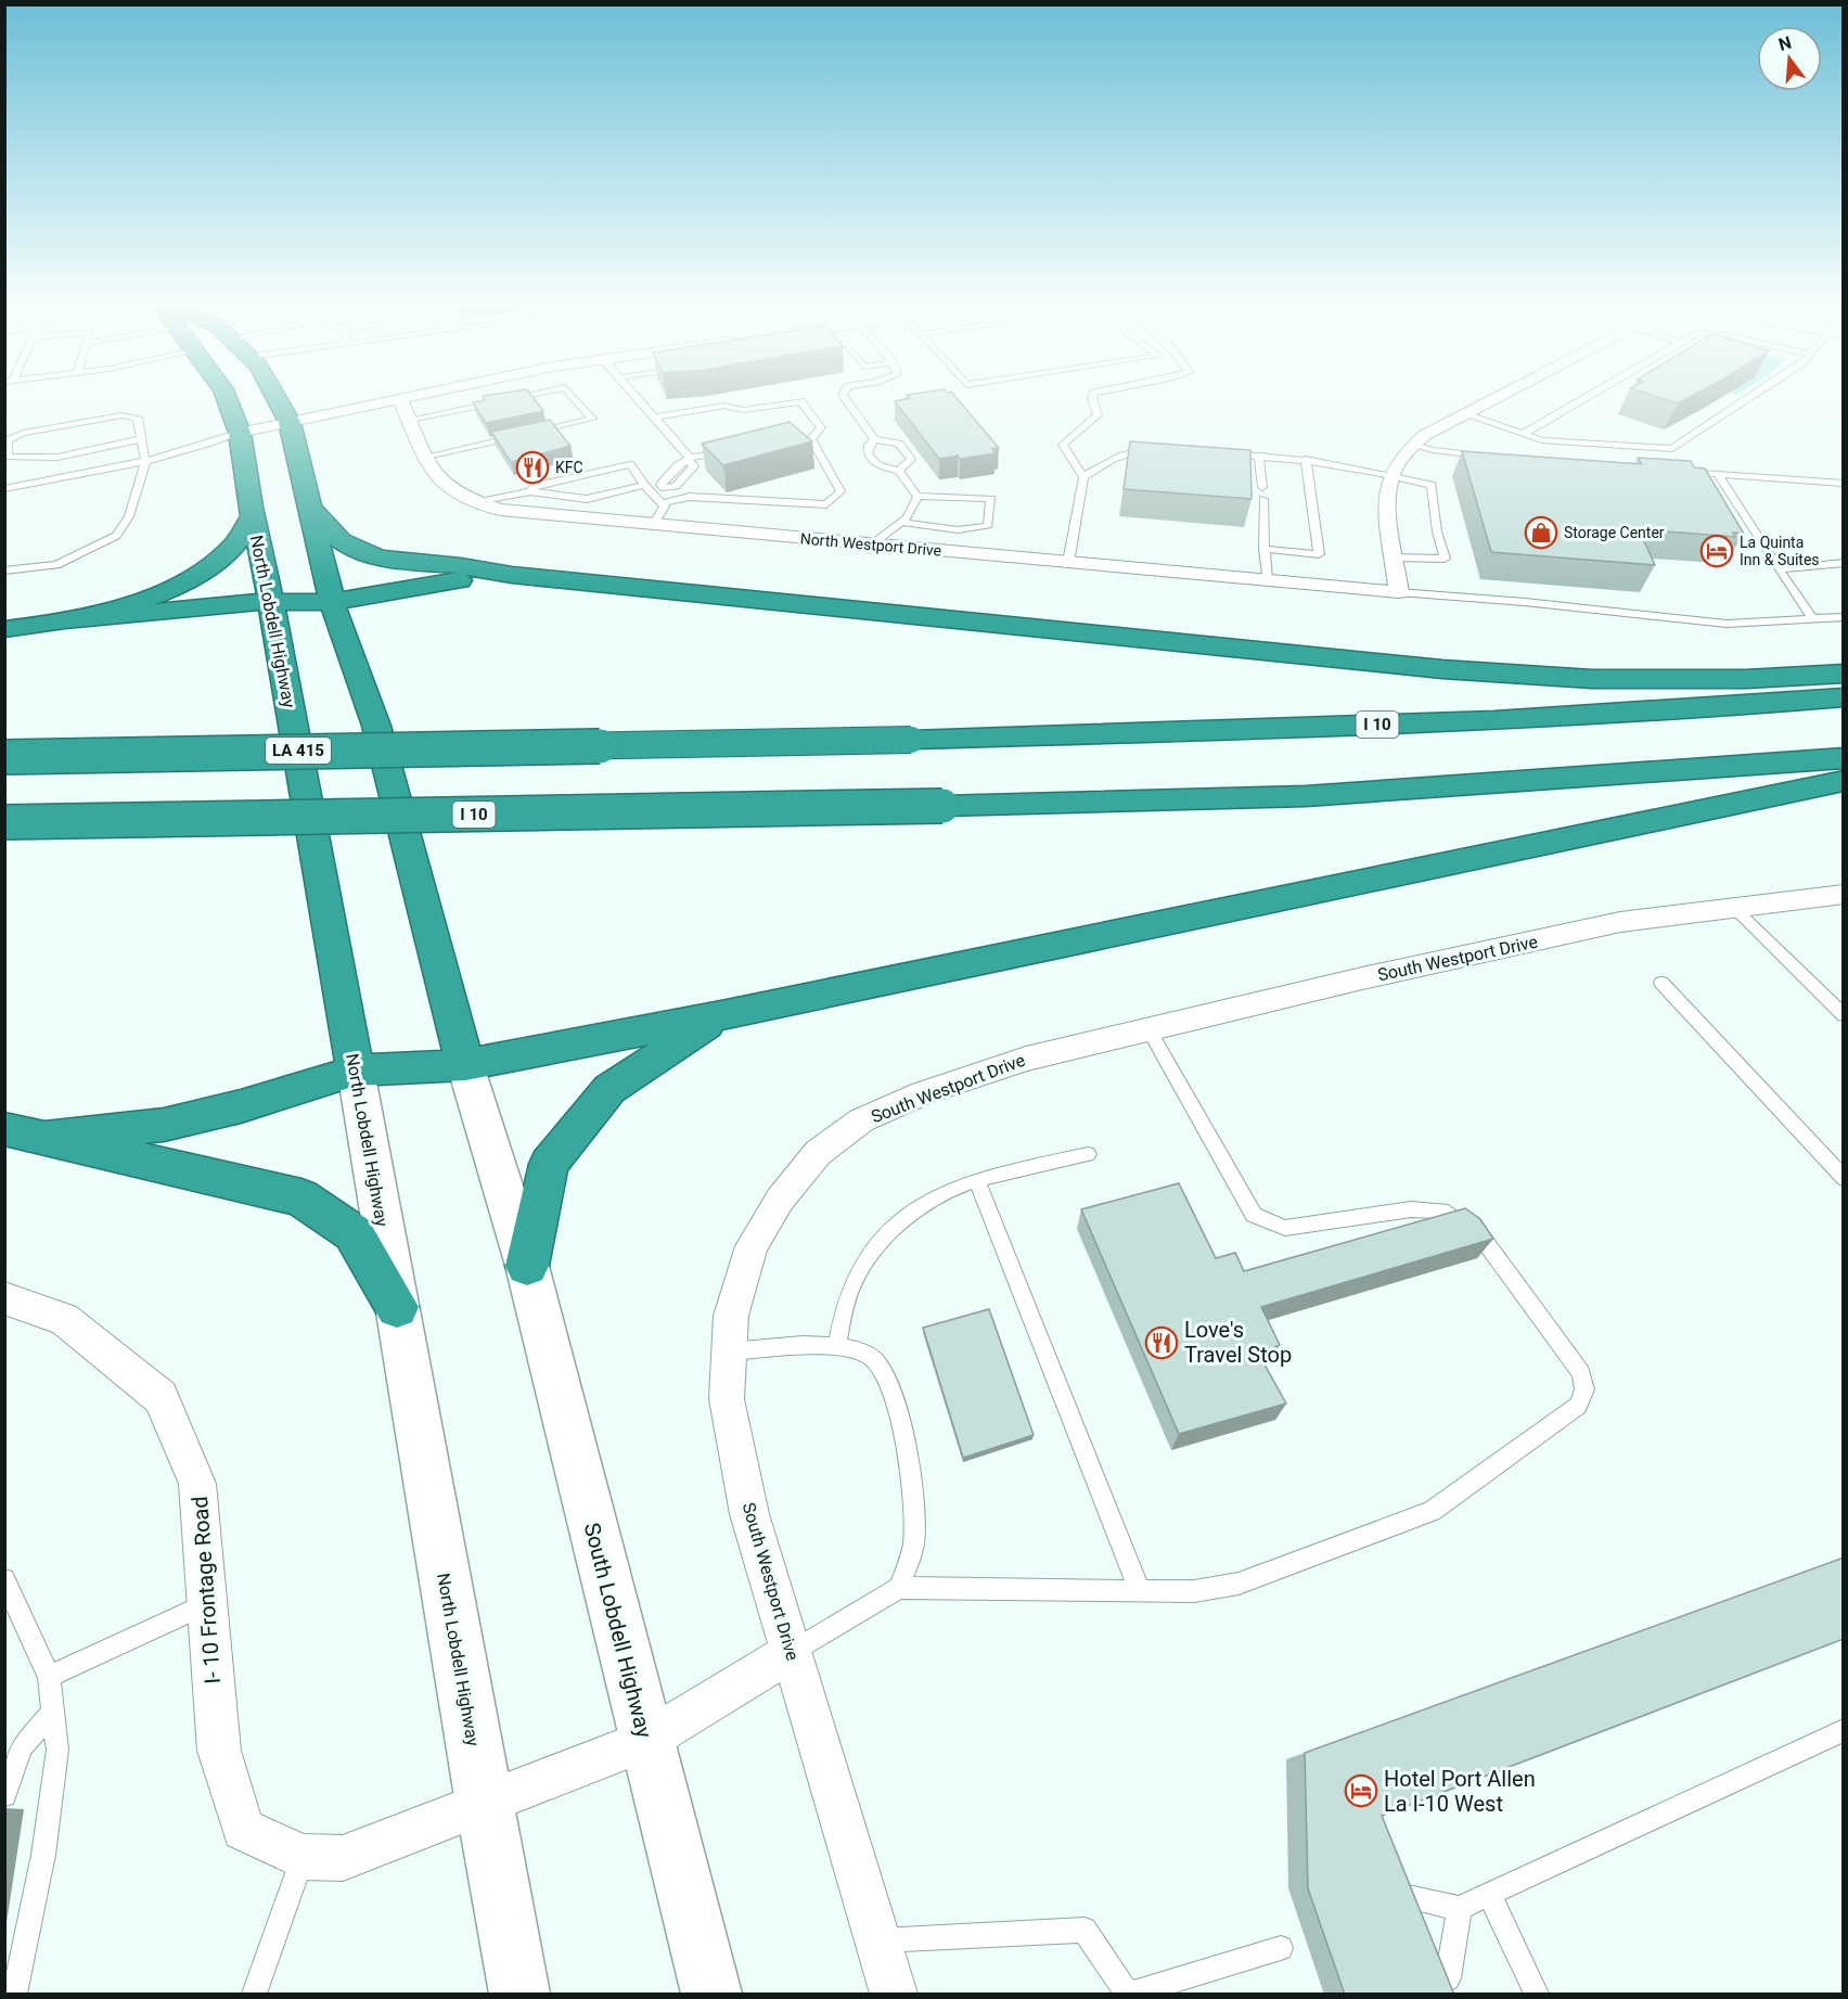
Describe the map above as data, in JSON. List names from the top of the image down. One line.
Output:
{"streets":{"highway":["North Lobdell Highway","I 10","LA 415"],"street":["North Westport Drive","South Westport Drive","I- 10 Frontage Road","South Lobdell Highway"]},"places":{"restaurant":["KFC","Love's Travel Stop"],"shop":["Storage Center"],"hotel":["La Quinta Inn & Suites","Hotel Port Allen La I-10 West"]},"north":"top"}
